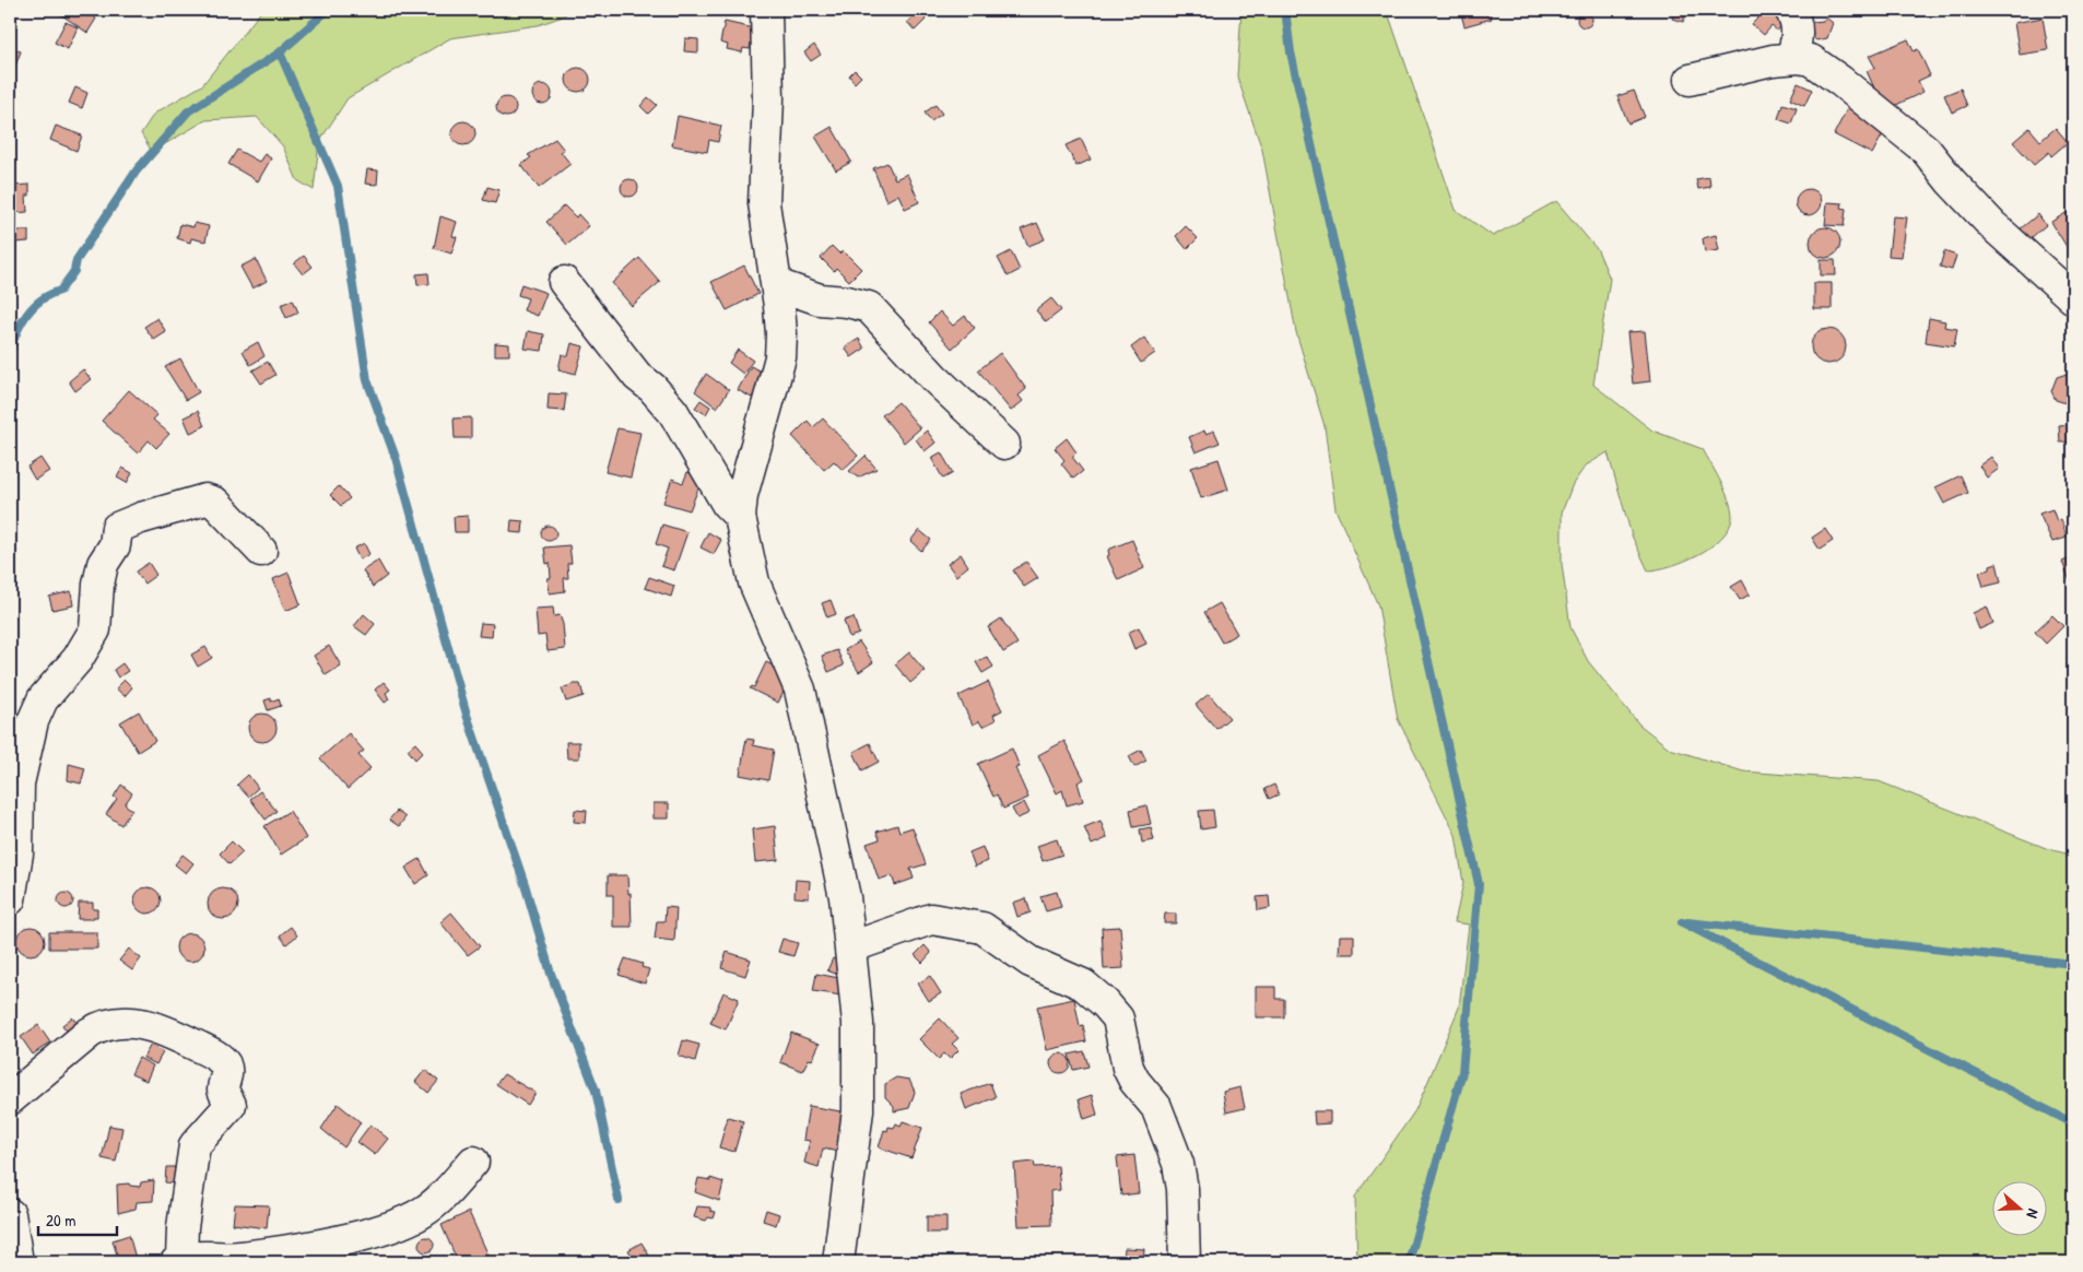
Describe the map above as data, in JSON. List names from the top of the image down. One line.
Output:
{"scale_bar":"20 m","north":"right"}
